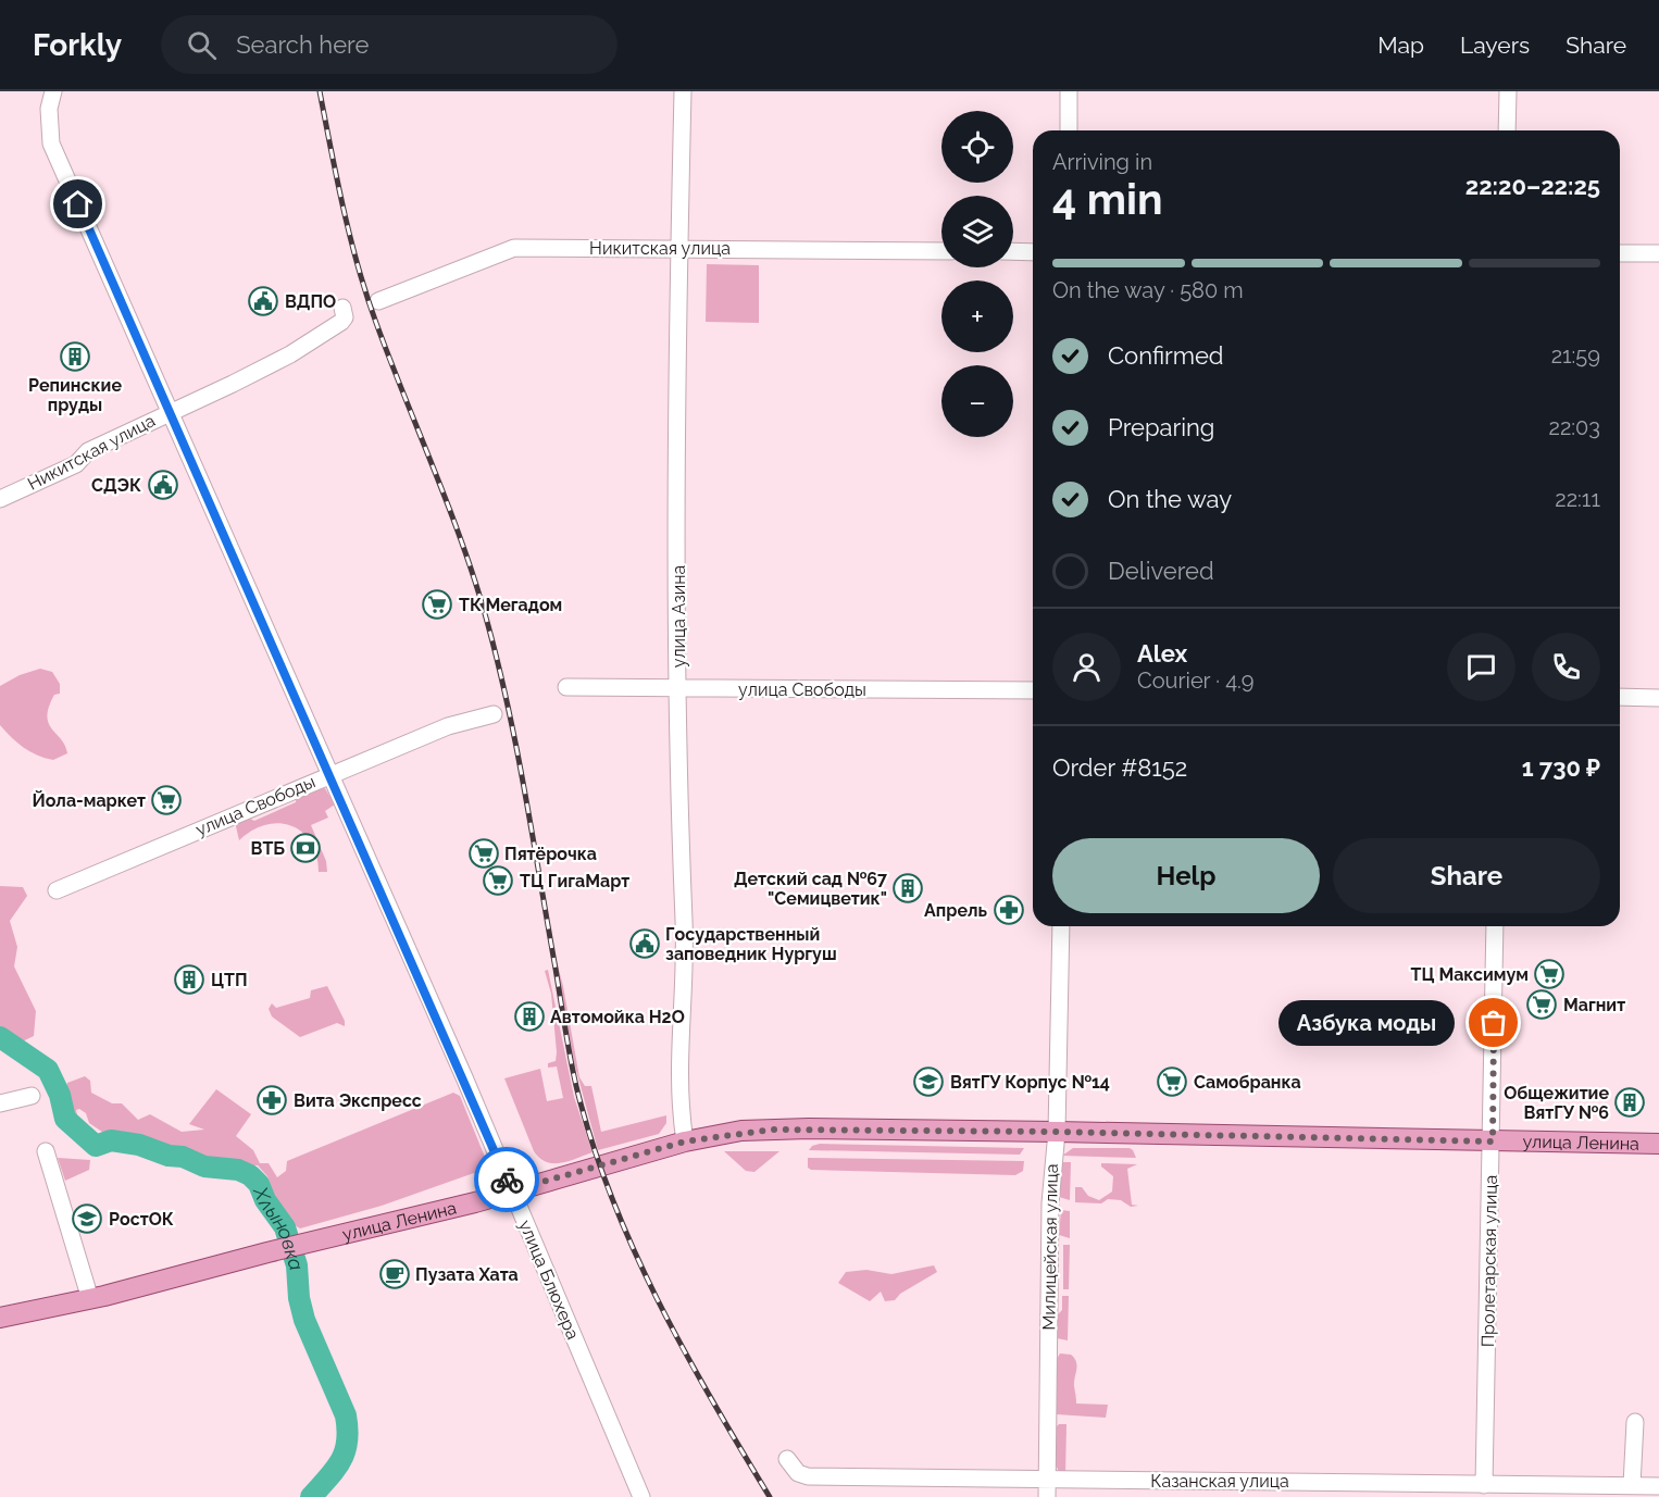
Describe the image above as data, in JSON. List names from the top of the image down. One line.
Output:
{"streets":{"main road":["улица Ленина"],"street":["Никитская улица","улица Азина","улица Свободы","Милицейская улица","Пролетарская улица","улица Блюхера","Казанская улица"]},"crossings":[["Никитская улица","улица Азина"],["Никитская улица","улица Блюхера"],["улица Азина","улица Свободы"],["улица Азина","улица Ленина"],["улица Свободы","улица Блюхера"],["улица Ленина","Милицейская улица"],["улица Ленина","Пролетарская улица"],["улица Ленина","улица Блюхера"],["Милицейская улица","Казанская улица"],["Пролетарская улица","Казанская улица"]],"water":["Хлыновка"],"places":{"public building":["ВДПО","СДЭК","Государственный заповедник Нургуш"],"building":["Репинские пруды","Детский сад №67 \"Семицветик\"","ЦТП","Автомойка H2O","Общежитие ВятГУ №6"],"supermarket":["ТК Мегадом","Йола-маркет","Пятёрочка","ТЦ ГигаМарт","ТЦ Максимум","Магнит","Самобранка"],"bank":["ВТБ"],"pharmacy":["Апрель","Вита Экспресс"],"other":["Азбука моды"],"school or university":["ВятГУ Корпус №14","РостОК"],"cafe":["Пузата Хата"]},"page":{"header":"Forkly","search":"Search here","nav":["Map","Layers","Share"],"map_buttons":["+","−"],"heading":["4 min","Arriving in","22:20–22:25"],"panel":["Alex","Courier · 4.9","Order #8152","1 730 ₽"],"bar":"On the way · 580 m","list":[["Confirmed","21:59"],["Preparing","22:03"],["On the way","22:11"],"Delivered"],"buttons":["Help","Share"],"bubble":"Азбука моды"}}
